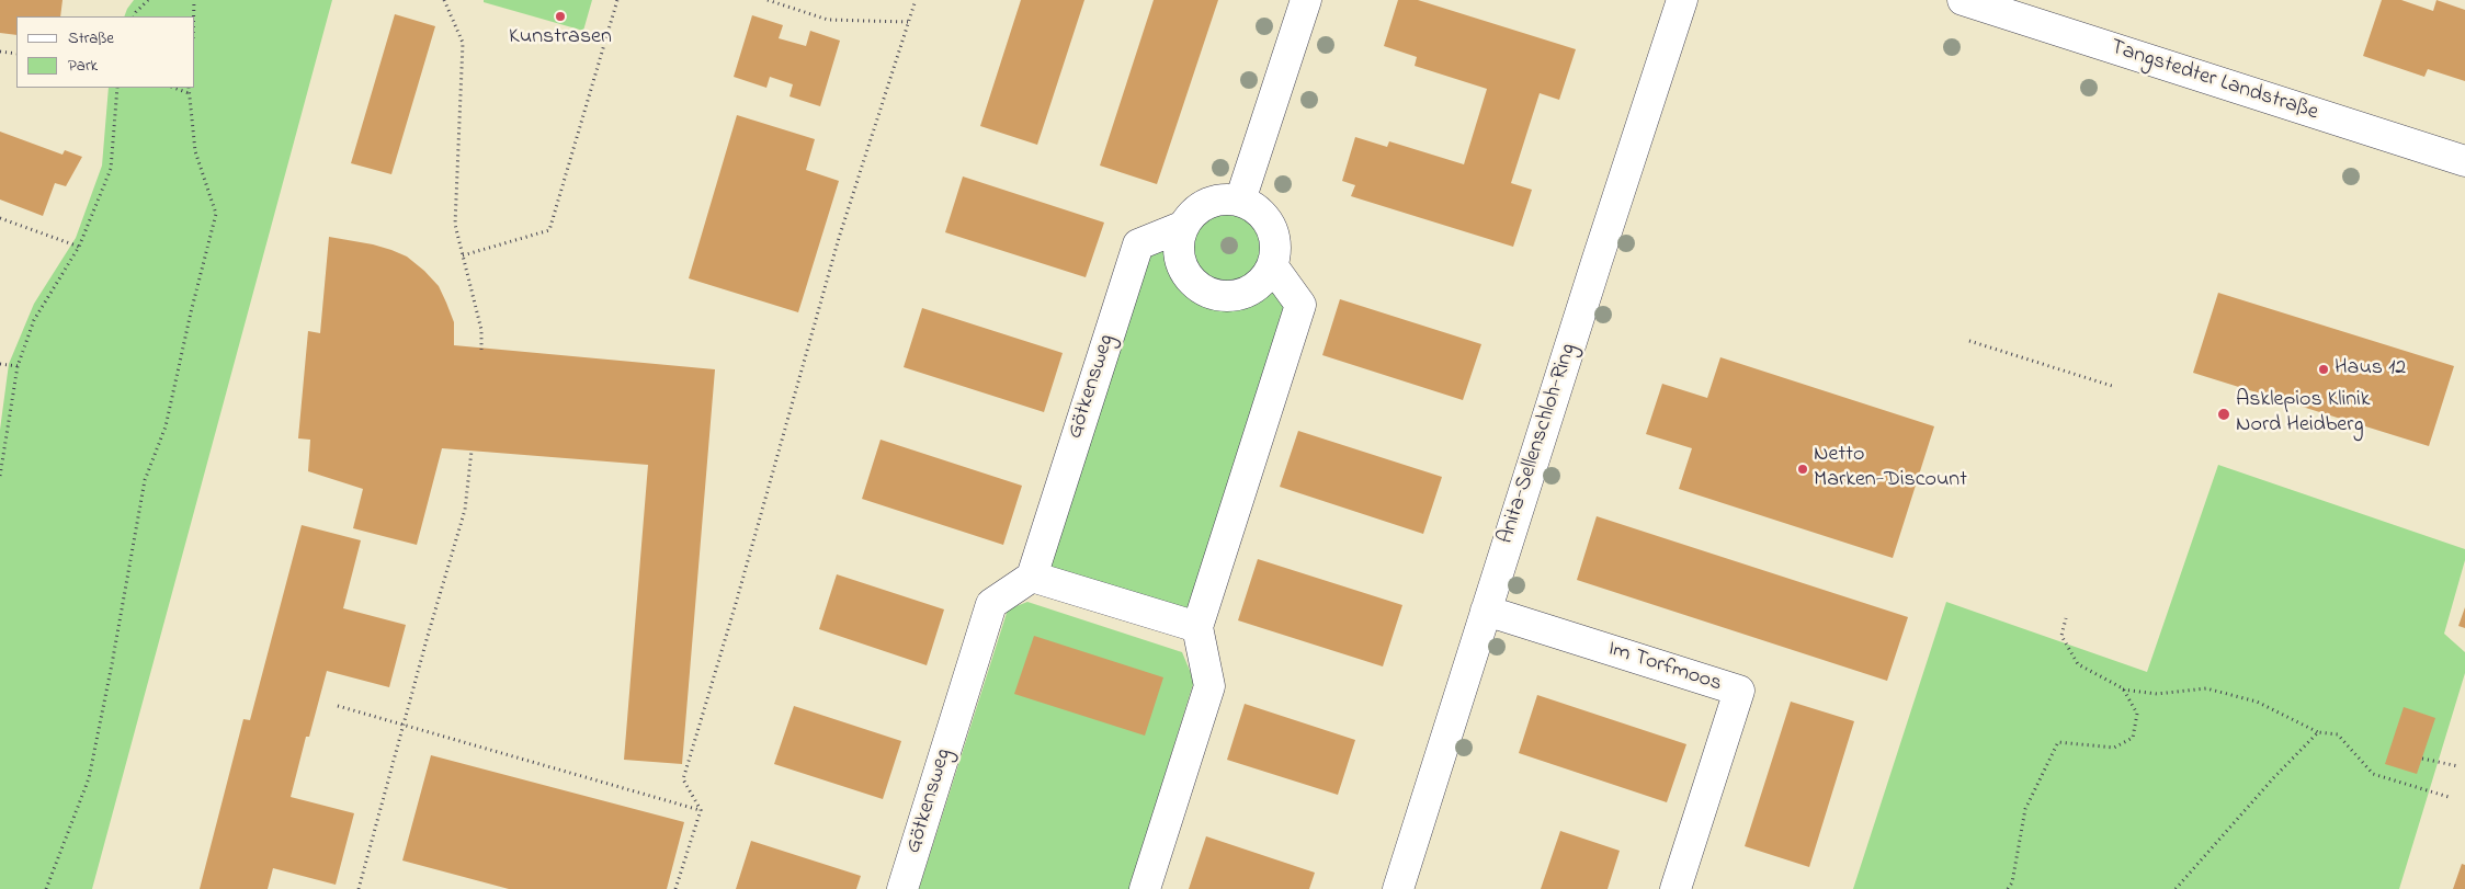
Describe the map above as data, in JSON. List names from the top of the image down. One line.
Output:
{"streets":{"street":["Tangstedter Landstraße","Götkensweg","Anita-Sellenschloh-Ring","Im Torfmoos"]},"crossings":[["Anita-Sellenschloh-Ring","Im Torfmoos"]],"places":["Kunstrasen","Haus 12","Asklepios Klinik Nord Heidberg","Netto Marken-Discount"],"legend":["Straße","Park"]}
